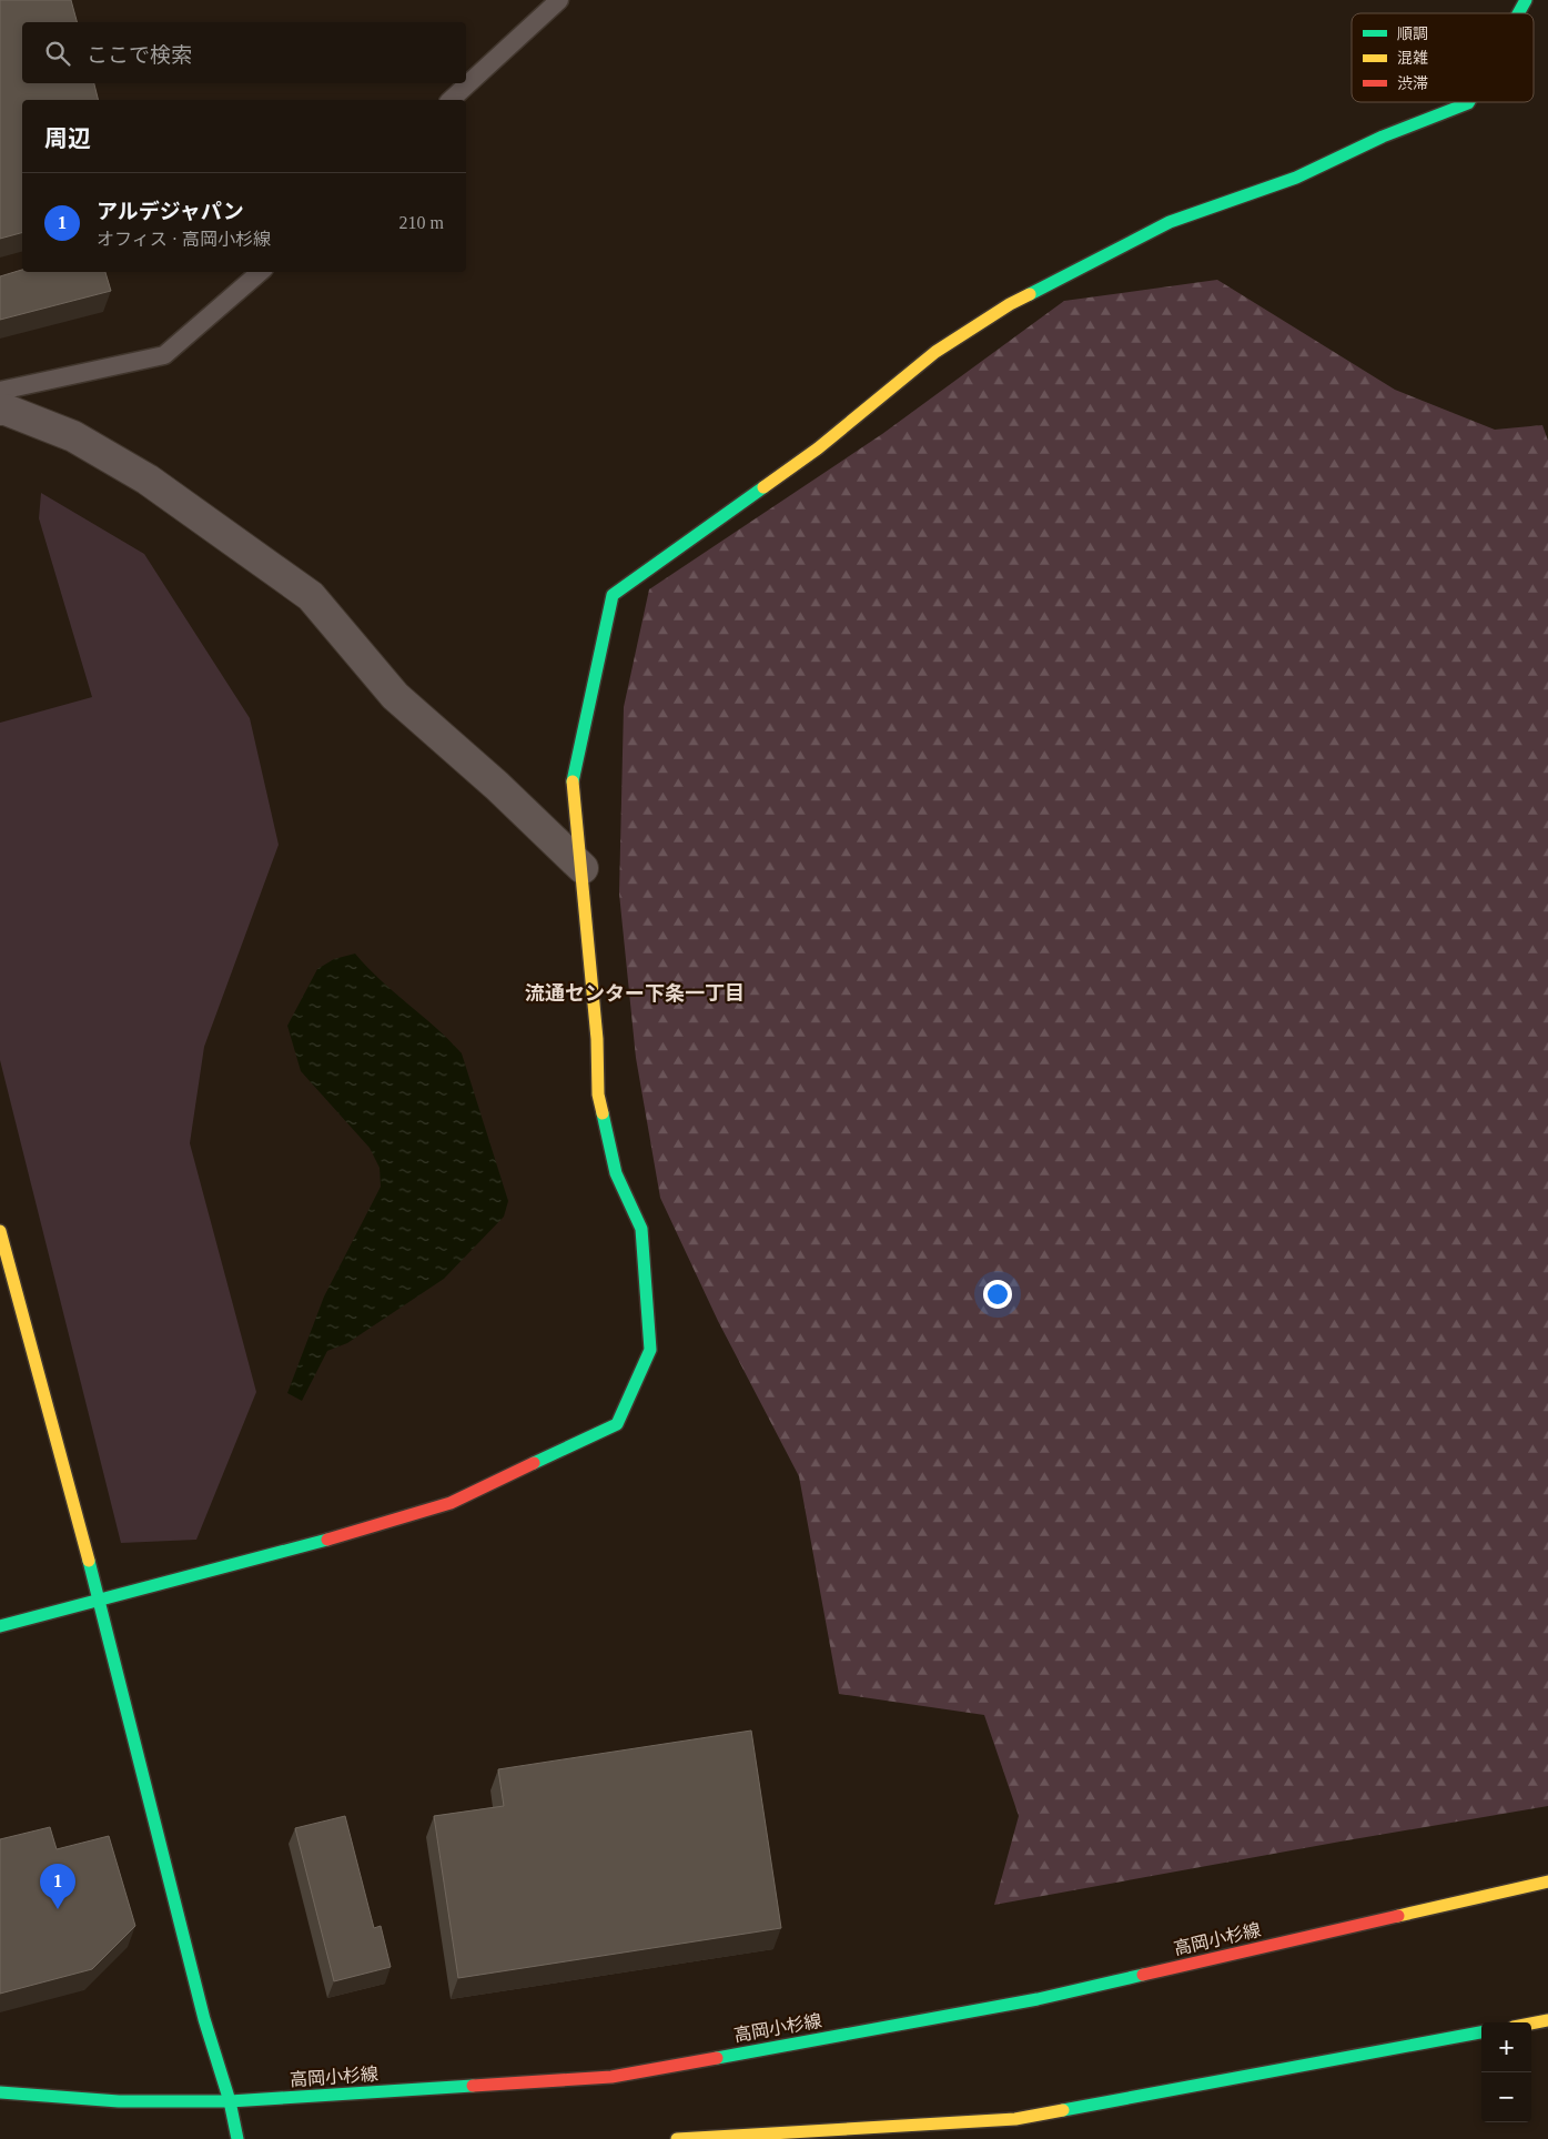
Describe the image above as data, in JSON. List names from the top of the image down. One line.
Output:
{"streets":{"street":["高岡小杉線"]},"districts":["流通センター下条一丁目"],"legend":["順調","混雑","渋滞"],"page":{"search":"ここで検索","heading":"周辺","list":[{"mark":"1","name":"アルデジャパン","note":"オフィス · 高岡小杉線","value":"210 m"}],"pins":"1","map_buttons":["+","−"]}}
